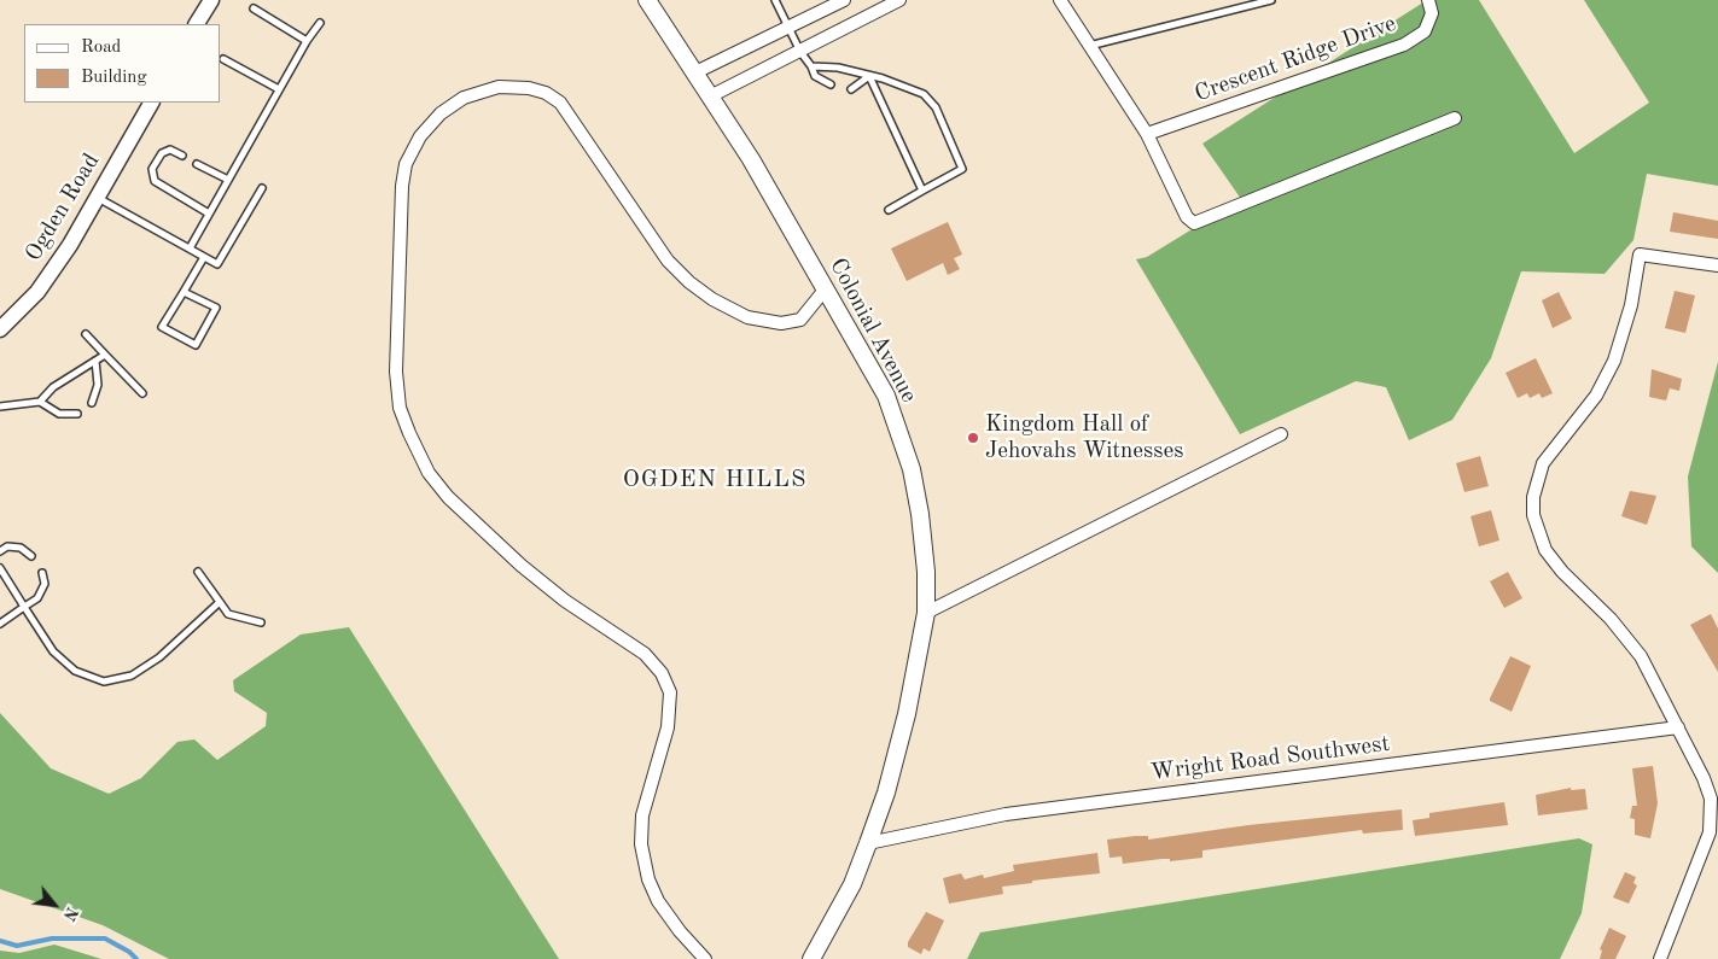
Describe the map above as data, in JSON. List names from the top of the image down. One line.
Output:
{"streets":{"main road":["Colonial Avenue"],"street":["Crescent Ridge Drive","Ogden Road","Wright Road Southwest"]},"crossings":[["Colonial Avenue","Wright Road Southwest"]],"districts":["OGDEN HILLS"],"places":["Kingdom Hall of Jehovahs Witnesses"],"legend":["Road","Building"],"north":"bottom right"}
